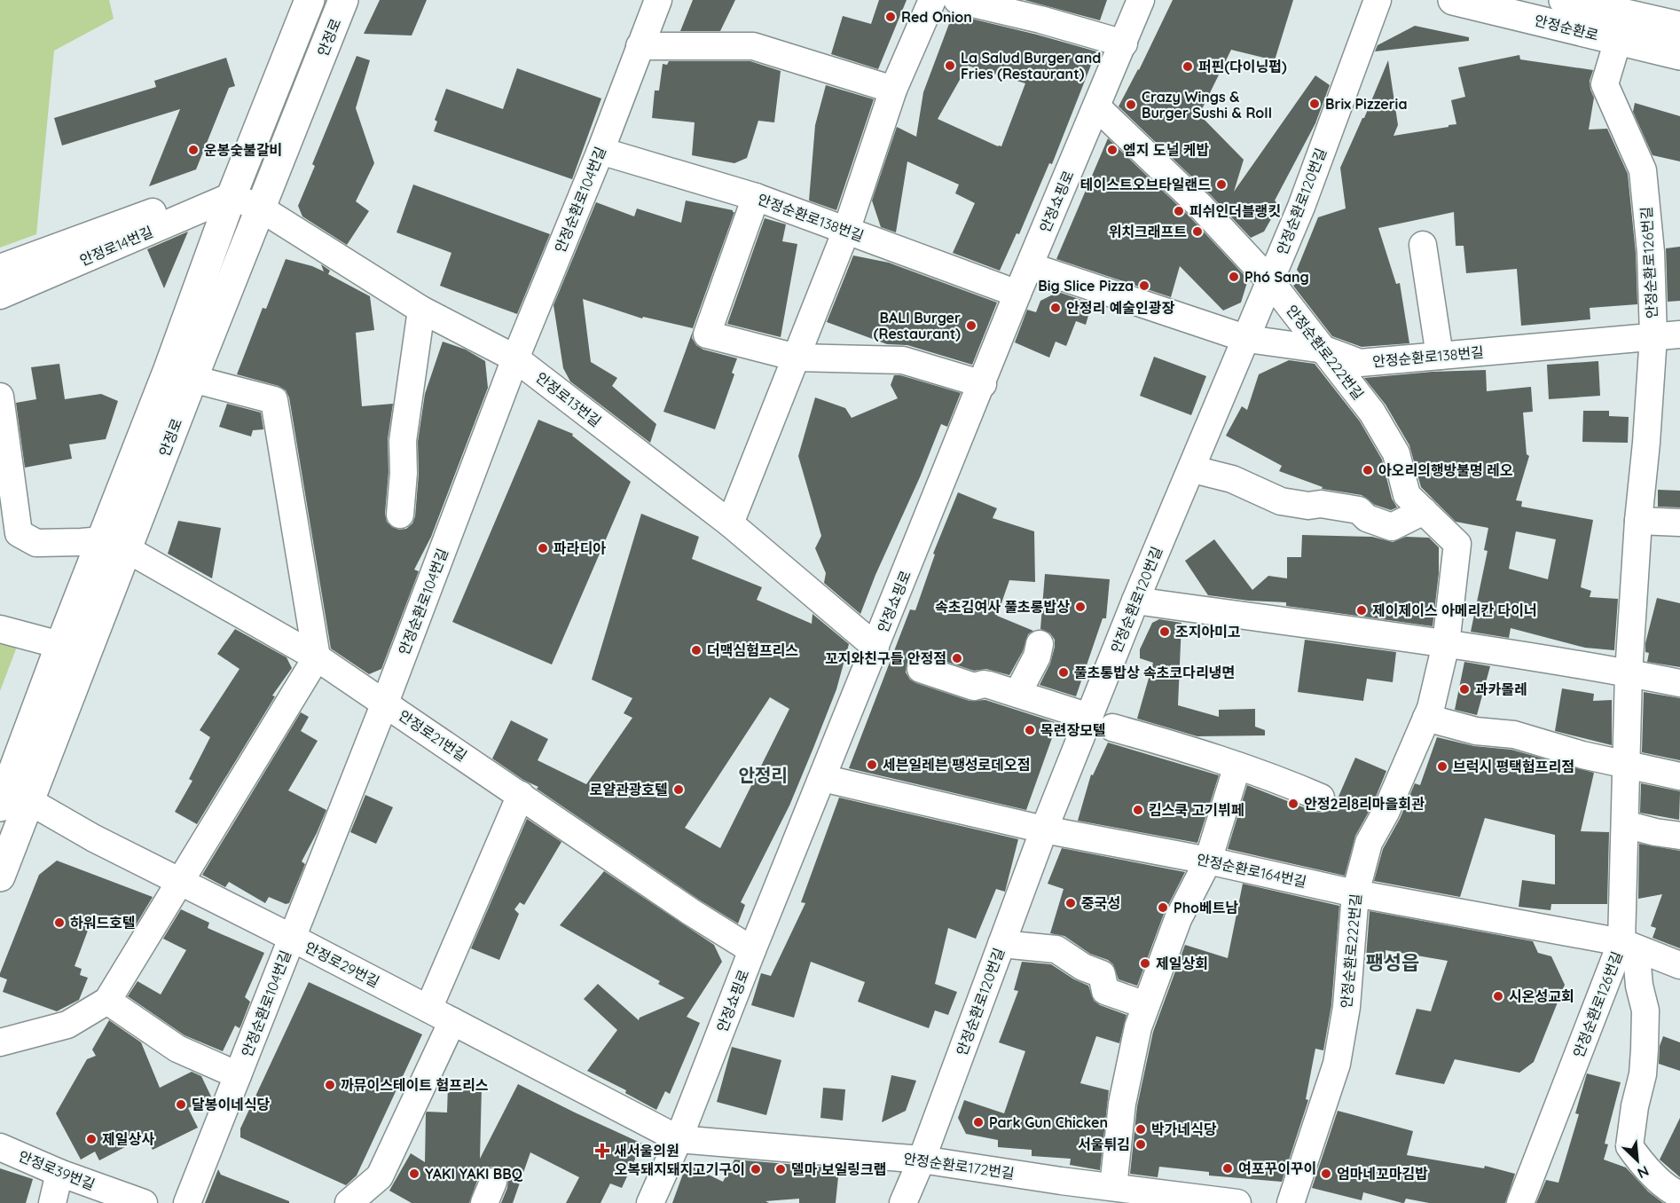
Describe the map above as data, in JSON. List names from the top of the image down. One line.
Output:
{"streets":{"main road":["안정순환로","안정로"],"street":["안정순환로104번길","안정쇼핑로","안정순환로120번길","안정순환로138번길","안정로14번길","안정순환로126번길","안정순환로222번길","안정로13번길","안정로21번길","안정순환로164번길","안정로29번길","안정순환로172번길","안정로39번길"]},"crossings":[["안정순환로","안정순환로126번길"],["안정로","안정로14번길"],["안정로","안정로13번길"],["안정로","안정로21번길"],["안정로","안정로29번길"],["안정순환로104번길","안정순환로138번길"],["안정순환로104번길","안정로13번길"],["안정순환로104번길","안정로21번길"],["안정순환로104번길","안정로29번길"],["안정쇼핑로","안정순환로138번길"],["안정쇼핑로","안정순환로222번길"],["안정쇼핑로","안정로13번길"],["안정쇼핑로","안정로21번길"],["안정쇼핑로","안정순환로164번길"],["안정쇼핑로","안정로29번길"],["안정쇼핑로","안정순환로172번길"],["안정순환로120번길","안정순환로138번길"],["안정순환로120번길","안정순환로222번길"],["안정순환로120번길","안정순환로164번길"],["안정순환로120번길","안정순환로172번길"],["안정순환로138번길","안정순환로126번길"],["안정순환로138번길","안정순환로222번길"],["안정로14번길","안정로13번길"],["안정순환로126번길","안정순환로164번길"],["안정순환로222번길","안정순환로164번길"],["안정로29번길","안정순환로172번길"]],"districts":["안정리","팽성읍"],"places":{"other":["Red Onion","La Salud Burger and Fries (Restaurant)","퍼핀(다이닝펍)","Brix Pizzeria","Crazy Wings & Burger Sushi & Roll","운봉숯불갈비","엠지 도널 케밥","테이스트오브타일랜드","피쉬인더블랭킷","위치크래프트","Phó Sang","Big Slice Pizza","안정리 예술인광장","BALI Burger (Restaurant)","아오리의행방불명 레오","파라디아","속초김여사 풀초롱밥상","제이제이스 아메리칸 다이너","조지아미고","더맥심험프리스","꼬지와친구들 안정점","풀초통밥상 속초코다리냉면","과카몰레","목련장모텔","세븐일레븐 팽성로데오점","브럭시 평택험프리점","로얄관광호텔","안정2리8리마을회관","킴스쿡 고기뷔페","중국성","Pho베트남","하워드호텔","제일상회","시온성교회","까뮤이스테이트 험프리스","달봉이네식당","Park Gun Chicken","박가네식당","제일상사","서울튀김","여포꾸이꾸이","오복돼지돼지고기구이","델마 보일링크랩","YAKI YAKI BBQ","엄마네꼬마김밥"],"health":["새서울의원"]},"north":"bottom right"}
